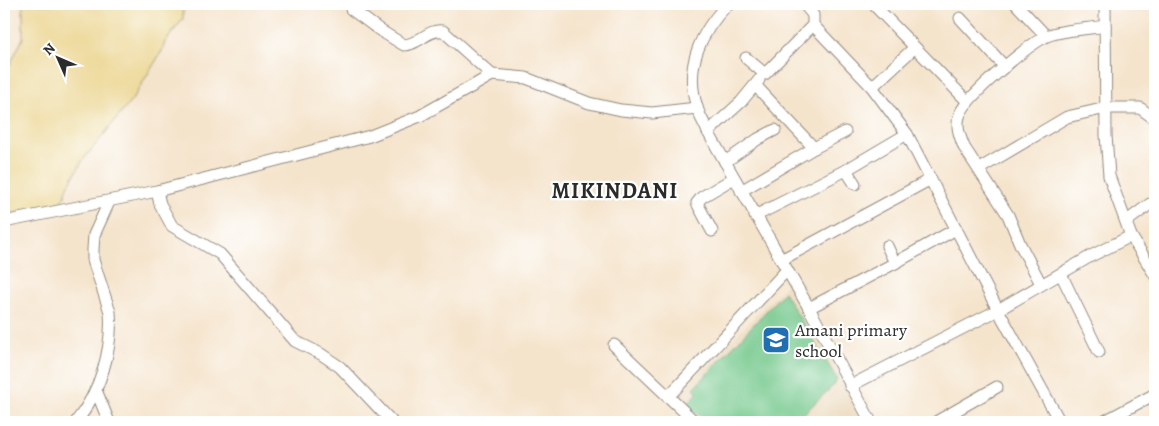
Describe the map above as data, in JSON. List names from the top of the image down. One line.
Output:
{"districts":["MIKINDANI"],"places":{"school or university":["Amani primary school"]},"north":"top left"}
